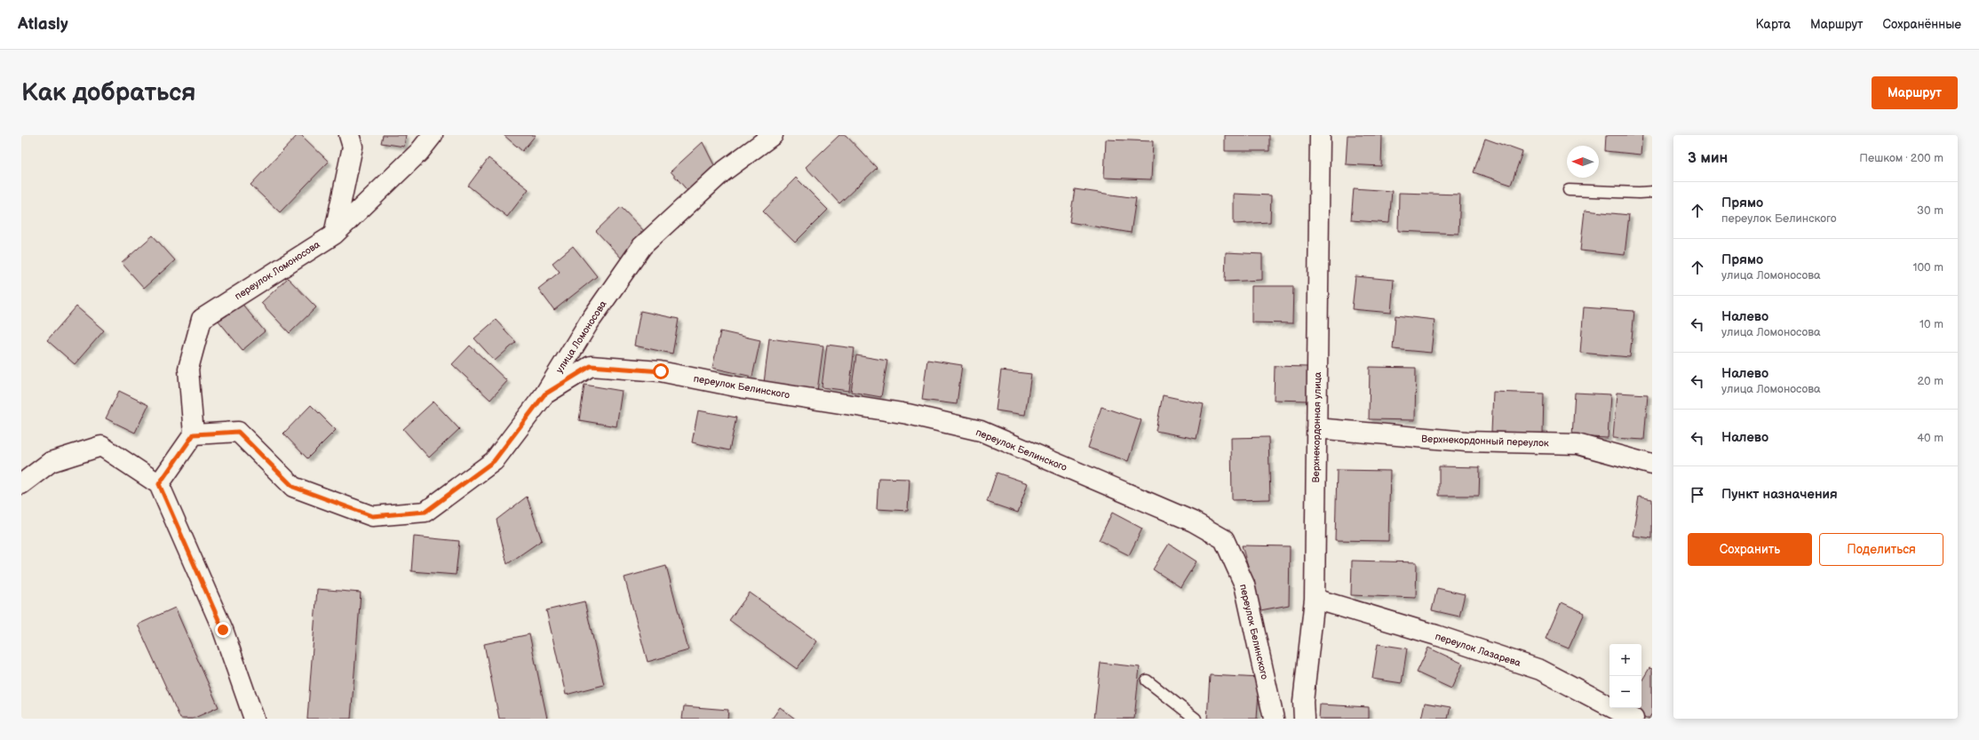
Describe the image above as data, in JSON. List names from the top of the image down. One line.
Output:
{"streets":{"street":["переулок Ломоносова","улица Ломоносова","переулок Белинского","Верхнекордонная улица","Верхнекордонный переулок","переулок Лазарева"]},"crossings":[["переулок Ломоносова","улица Ломоносова"],["улица Ломоносова","переулок Белинского"],["Верхнекордонная улица","Верхнекордонный переулок"],["Верхнекордонная улица","переулок Лазарева"]],"north":"left","page":{"header":"Atlasly","nav":["Карта","Маршрут","Сохранённые"],"buttons":["Маршрут",["Сохранить","Поделиться"]],"title":"Как добраться","heading":["3 мин","Пешком · 200 m"],"list":[["Прямо","переулок Белинского","30 m"],["Прямо","улица Ломоносова","100 m"],["Налево","улица Ломоносова","10 m"],["Налево","улица Ломоносова","20 m"],["Налево","40 m"],"Пункт назначения"],"map_buttons":["+","−"]}}
